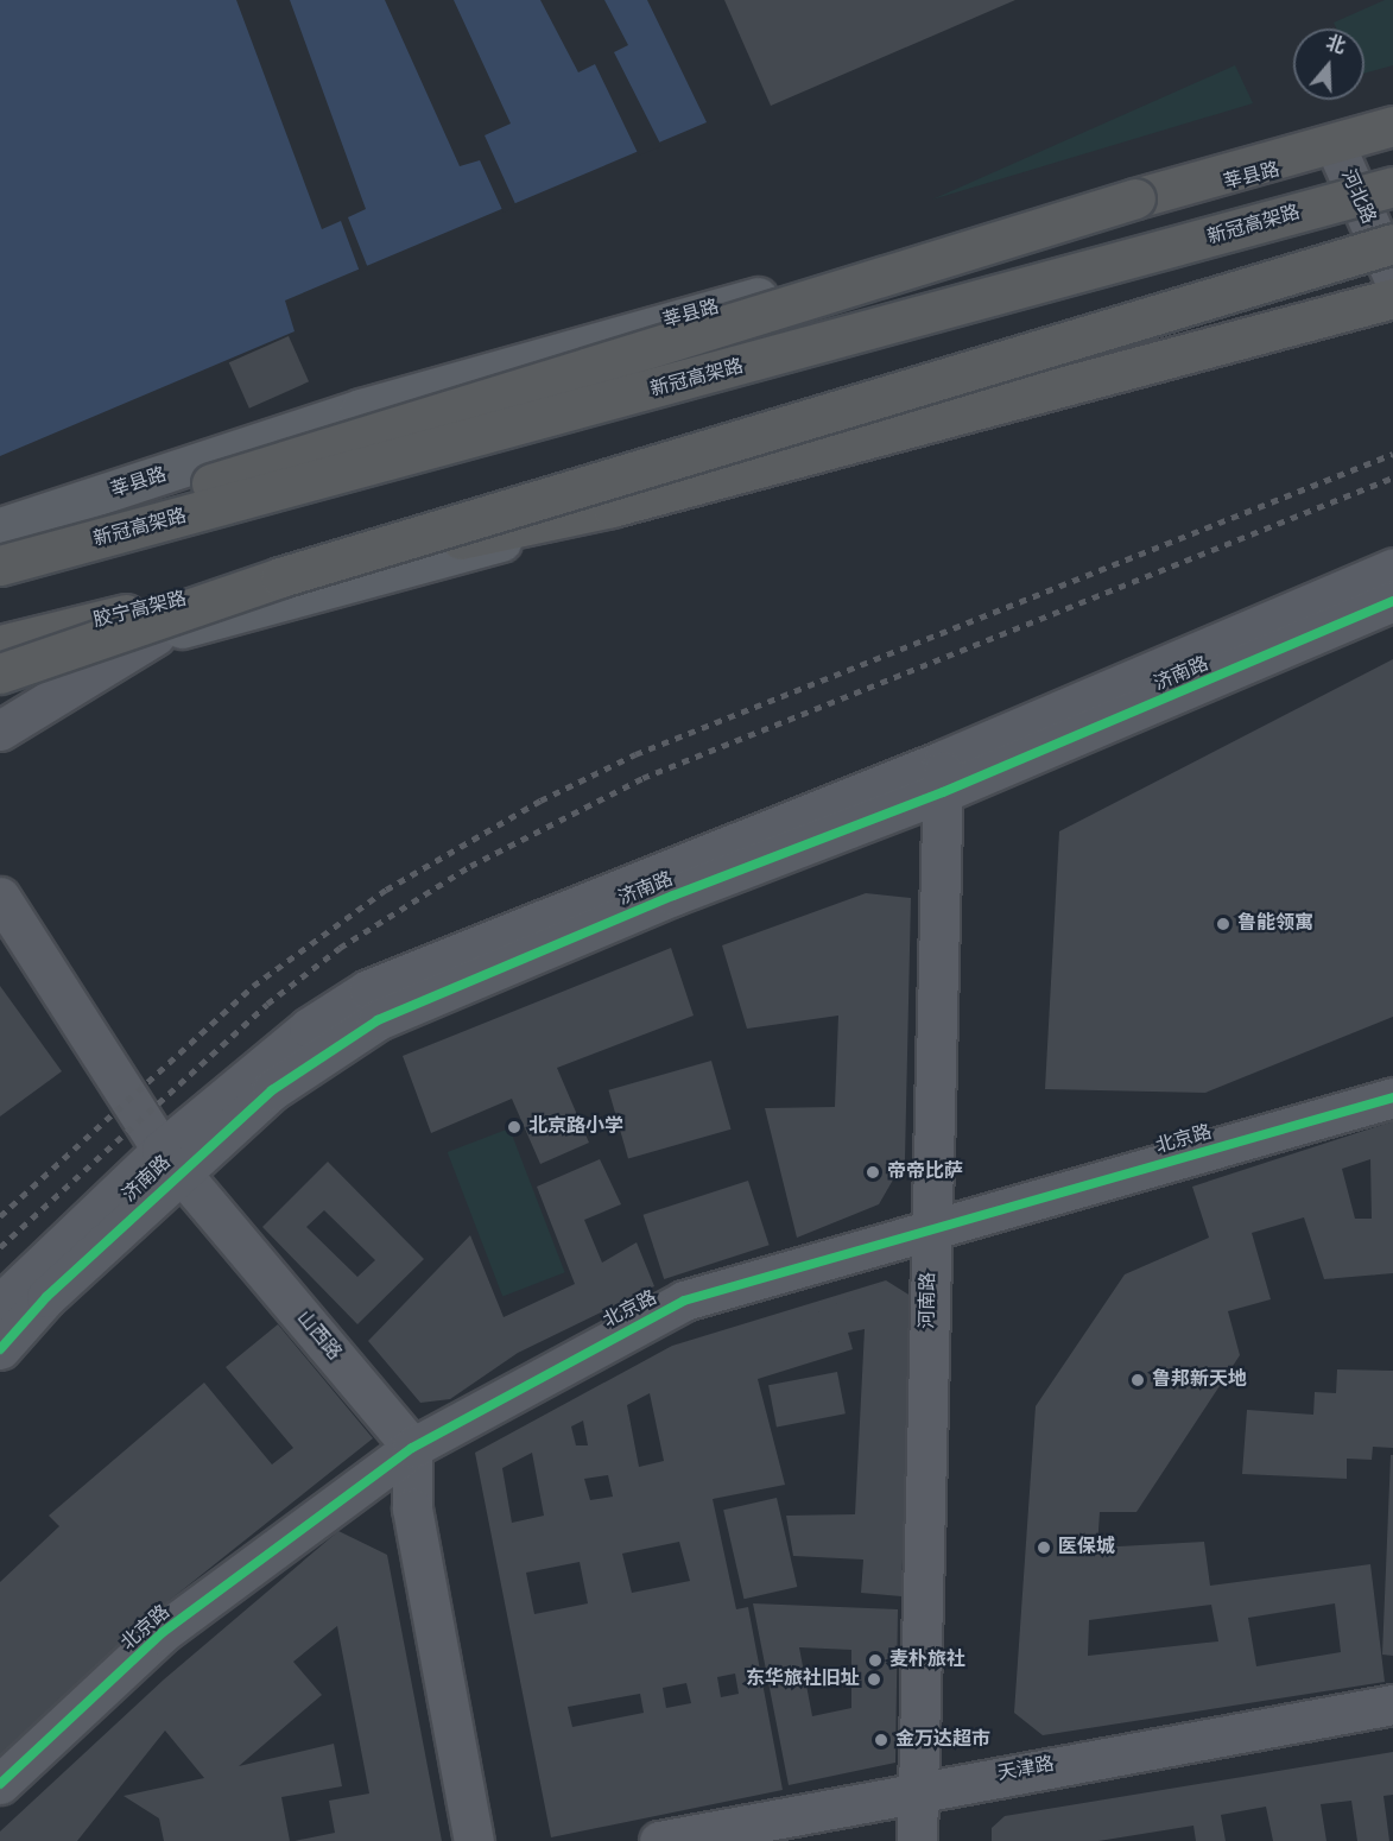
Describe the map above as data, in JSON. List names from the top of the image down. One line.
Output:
{"streets":{"highway":["新冠高架路","胶宁高架路"],"main road":["莘县路"],"street":["河北路","济南路","北京路","河南路","山西路","天津路"]},"crossings":[["莘县路","河北路"],["济南路","河南路"],["济南路","山西路"],["北京路","河南路"],["北京路","山西路"],["河南路","天津路"]],"places":["鲁能领寓","北京路小学","帝帝比萨","鲁邦新天地","医保城","麦朴旅社","东华旅社旧址","金万达超市"],"north":"top"}
